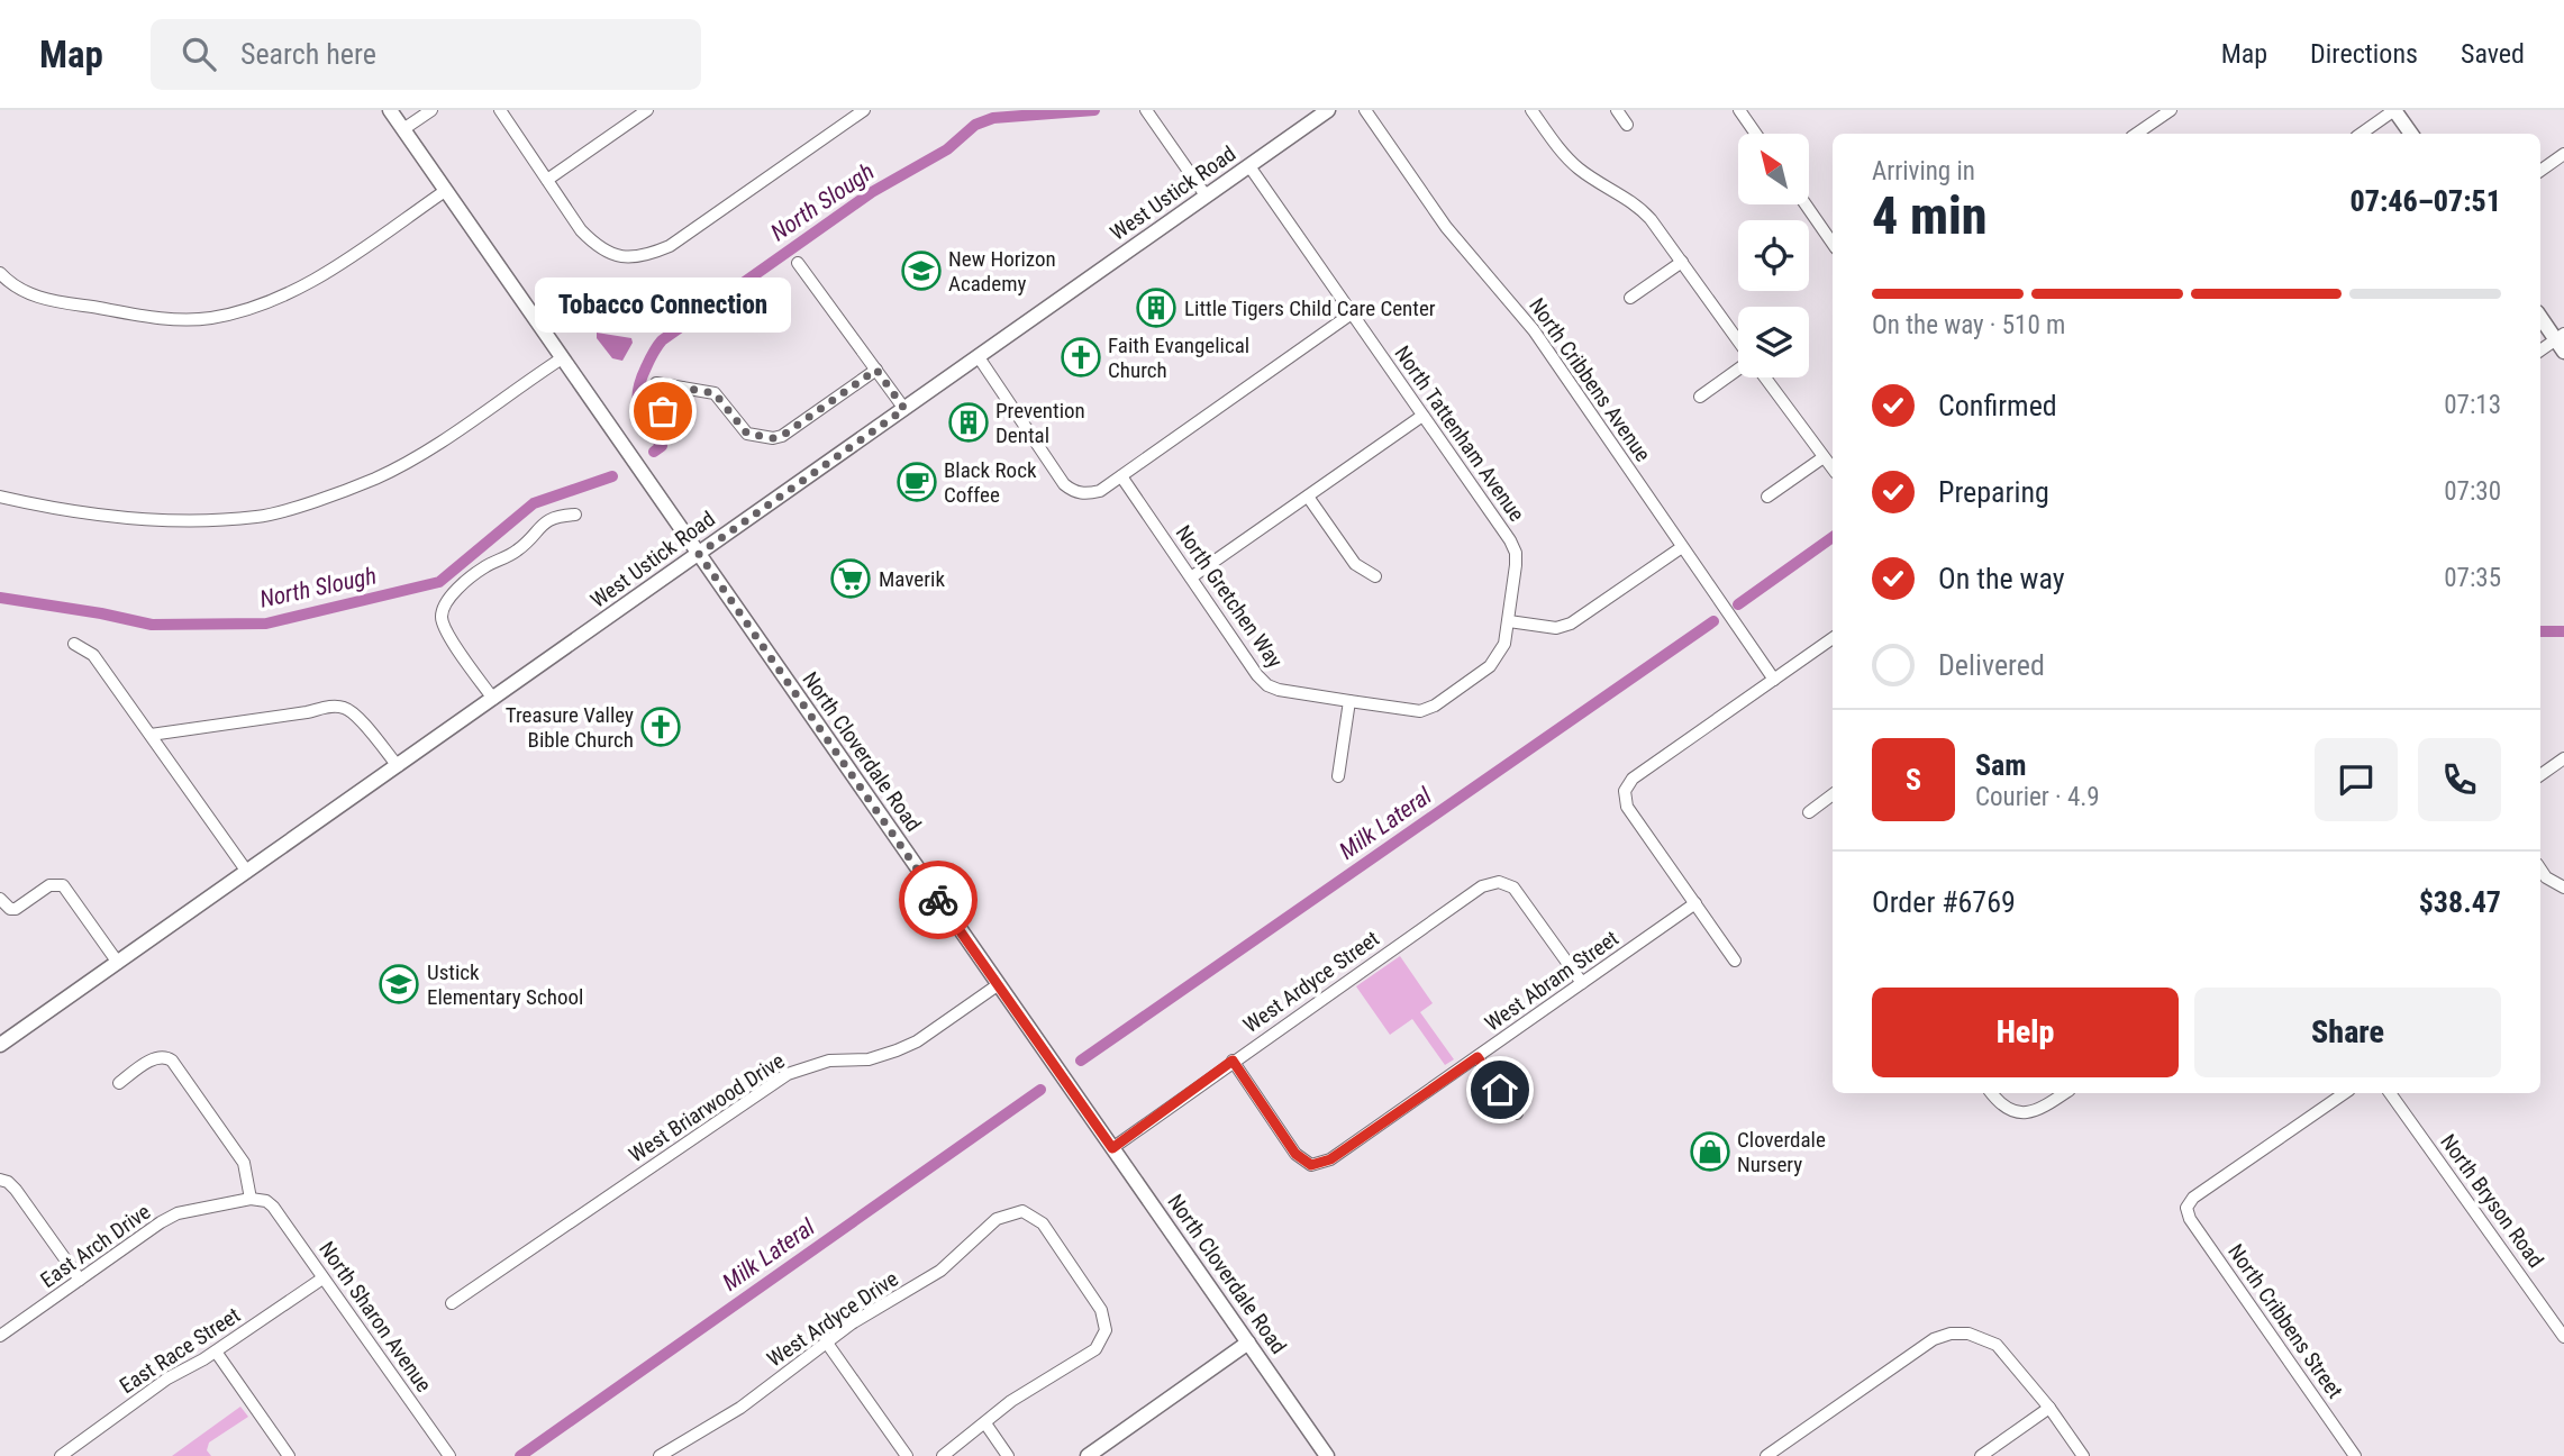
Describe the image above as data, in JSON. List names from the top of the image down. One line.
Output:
{"streets":{"main road":["West Ustick Road","North Cloverdale Road"],"street":["North Cribbens Avenue","North Tattenham Avenue","North Gretchen Way","West Abram Street","West Ardyce Street","West Briarwood Drive","North Bryson Road","East Arch Drive","North Sharon Avenue","West Ardyce Drive","North Cribbens Street","East Race Street"]},"crossings":[["West Ustick Road","North Tattenham Avenue"],["West Ustick Road","North Cloverdale Road"],["North Tattenham Avenue","North Gretchen Way"],["North Cloverdale Road","West Ardyce Street"],["North Cloverdale Road","West Briarwood Drive"],["West Abram Street","West Ardyce Street"],["East Arch Drive","North Sharon Avenue"],["North Sharon Avenue","East Race Street"]],"water":["North Slough","Milk Lateral"],"places":{"school or university":["New Horizon Academy","Ustick Elementary School"],"building":["Little Tigers Child Care Center","Prevention Dental"],"church":["Faith Evangelical Church","Treasure Valley Bible Church"],"other":["Tobacco Connection"],"cafe":["Black Rock Coffee"],"supermarket":["Maverik"],"shop":["Cloverdale Nursery"]},"north":"top left","page":{"header":"Map","search":"Search here","nav":["Map","Directions","Saved"],"heading":["4 min","Arriving in","07:46–07:51"],"panel":["Sam","Courier · 4.9","Order #6769","$38.47"],"bar":"On the way · 510 m","bubble":"Tobacco Connection","list":[["Confirmed","07:13"],["Preparing","07:30"],["On the way","07:35"],"Delivered"],"round":"S","buttons":["Help","Share"]}}
